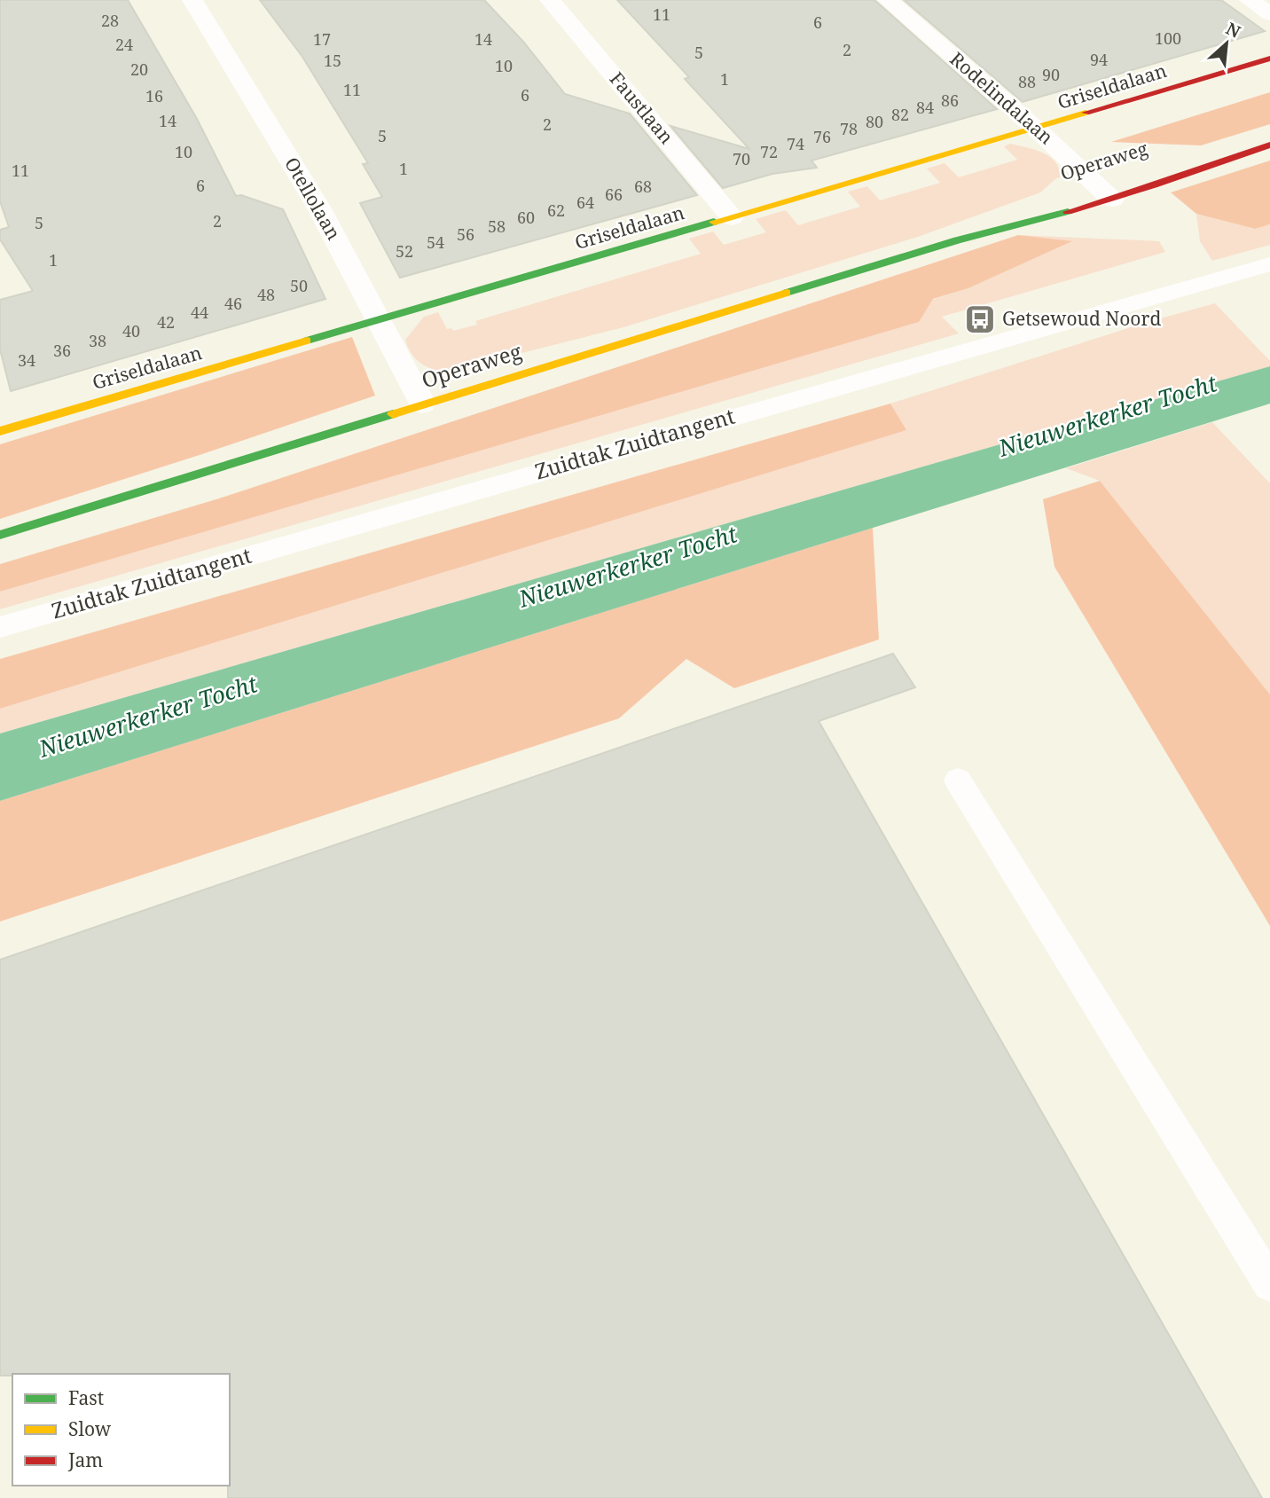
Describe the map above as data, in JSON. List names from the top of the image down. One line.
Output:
{"streets":{"main road":["Griseldalaan","Operaweg"],"street":["Rodelindalaan","Faustlaan","Otellolaan"],"lane":["Zuidtak Zuidtangent"]},"crossings":[["Griseldalaan","Rodelindalaan"],["Griseldalaan","Faustlaan"],["Griseldalaan","Otellolaan"],["Rodelindalaan","Operaweg"],["Operaweg","Otellolaan"]],"water":["Nieuwerkerker Tocht"],"places":{"bus stop":["Getsewoud Noord"]},"house_numbers":["11","28","6","100","17","14","24","2","5","94","15","10","20","90","1","88","11","6","16","86","84","82","14","80","2","78","5","76","74","10","72","70","1","11","6","68","66","64","62","60","2","5","58","56","54","52","1","50","48","46","44","42","40","38","36","34"],"legend":["Fast","Slow","Jam"],"north":"top right"}
